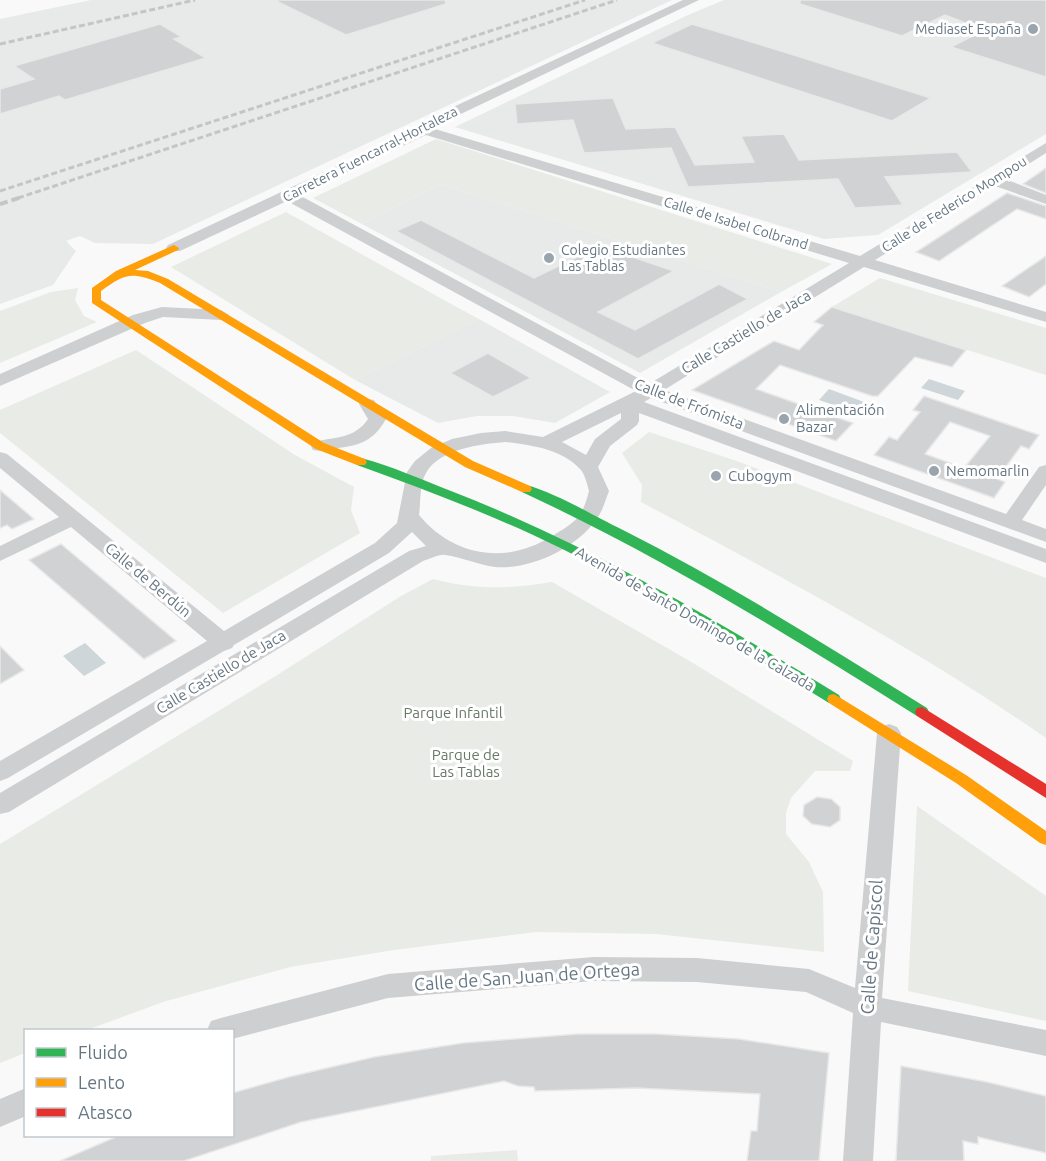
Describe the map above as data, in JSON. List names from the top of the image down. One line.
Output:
{"streets":{"street":["Carretera Fuencarral-Hortaleza","Calle de Federico Mompou","Calle de Isabel Colbrand","Calle Castiello de Jaca","Calle de Frómista","Calle de Berdún","Avenida de Santo Domingo de la Calzada","Calle de Capiscol","Calle de San Juan de Ortega"]},"crossings":[["Carretera Fuencarral-Hortaleza","Calle de Isabel Colbrand"],["Carretera Fuencarral-Hortaleza","Calle de Frómista"],["Carretera Fuencarral-Hortaleza","Avenida de Santo Domingo de la Calzada"],["Calle de Federico Mompou","Calle de Isabel Colbrand"],["Calle de Federico Mompou","Calle Castiello de Jaca"],["Calle de Isabel Colbrand","Calle Castiello de Jaca"],["Calle Castiello de Jaca","Calle de Frómista"],["Calle Castiello de Jaca","Calle de Berdún"],["Calle Castiello de Jaca","Avenida de Santo Domingo de la Calzada"],["Avenida de Santo Domingo de la Calzada","Calle de Capiscol"],["Calle de Capiscol","Calle de San Juan de Ortega"]],"parks":["Parque Infantil","Parque de Las Tablas"],"places":["Mediaset España","Colegio Estudiantes Las Tablas","Alimentación Bazar","Nemomarlin","Cubogym"],"legend":["Fluido","Lento","Atasco"]}
